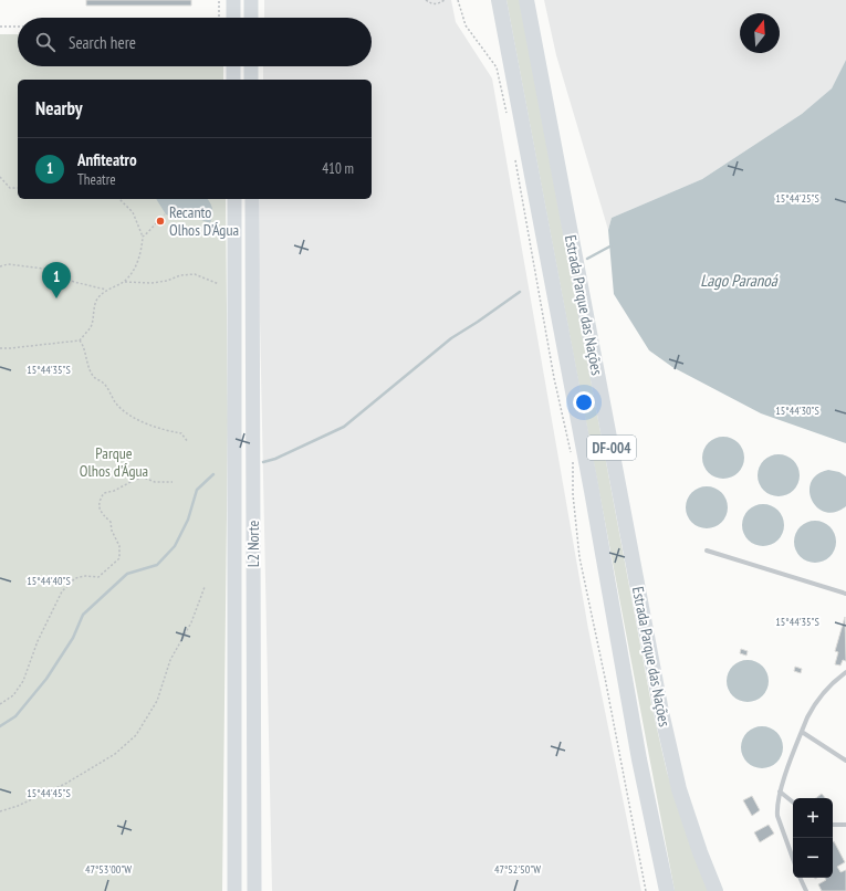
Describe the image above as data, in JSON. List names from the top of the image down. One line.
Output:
{"streets":{"highway":["Estrada Parque das Nações","DF-004"],"main road":["L2 Norte"]},"water":["Lago Paranoá"],"parks":["Parque Olhos d'Água"],"places":["Recanto Olhos D'Água"],"north":"top","page":{"search":"Search here","heading":"Nearby","list":[{"mark":"1","name":"Anfiteatro","note":"Theatre","value":"410 m"}],"pins":"1","map_buttons":["+","−"]},"coordinates":["15°44'25\"S","15°44'35\"S","15°44'30\"S","15°44'40\"S","15°44'45\"S","47°53'00\"W","47°52'50\"W"]}
